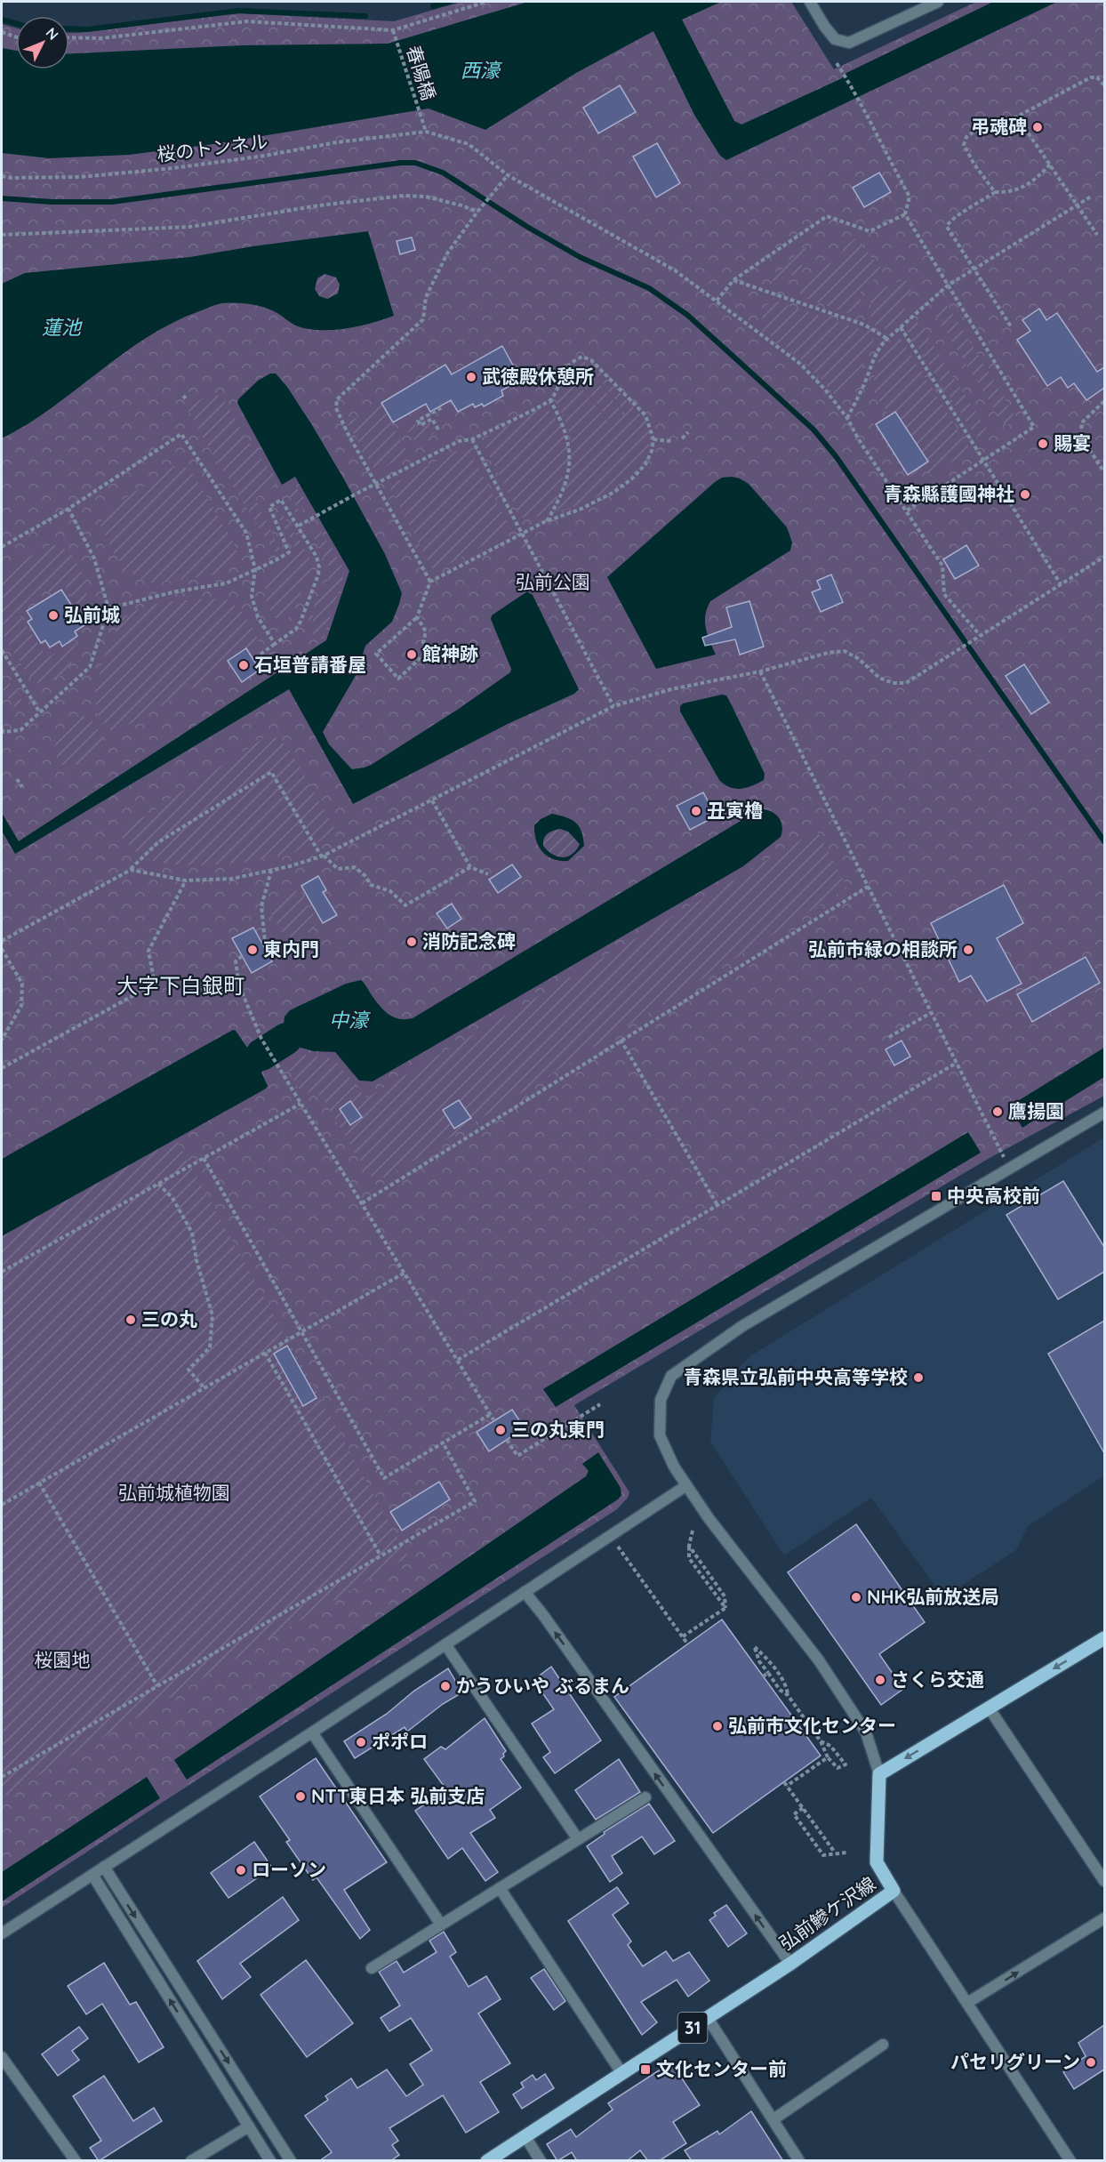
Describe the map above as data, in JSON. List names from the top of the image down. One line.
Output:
{"streets":{"main road":["弘前鰺ケ沢線","31"],"path":["春陽橋","桜のトンネル"]},"crossings":[["春陽橋","桜のトンネル"]],"districts":["大字下白銀町"],"water":["西濠","蓮池","中濠"],"parks":["弘前公園","弘前城植物園","桜園地"],"places":{"other":["弔魂碑","武徳殿休憩所","賜宴","青森縣護國神社","弘前城","館神跡","石垣普請番屋","丑寅櫓","消防記念碑","東内門","弘前市緑の相談所","鷹揚園","三の丸","青森県立弘前中央高等学校","三の丸東門","NHK弘前放送局","さくら交通","かうひいや ぶるまん","弘前市文化センター","ポポロ","NTT東日本 弘前支店","ローソン","パセリグリーン"],"transit":["中央高校前","文化センター前"]},"north":"top right"}
